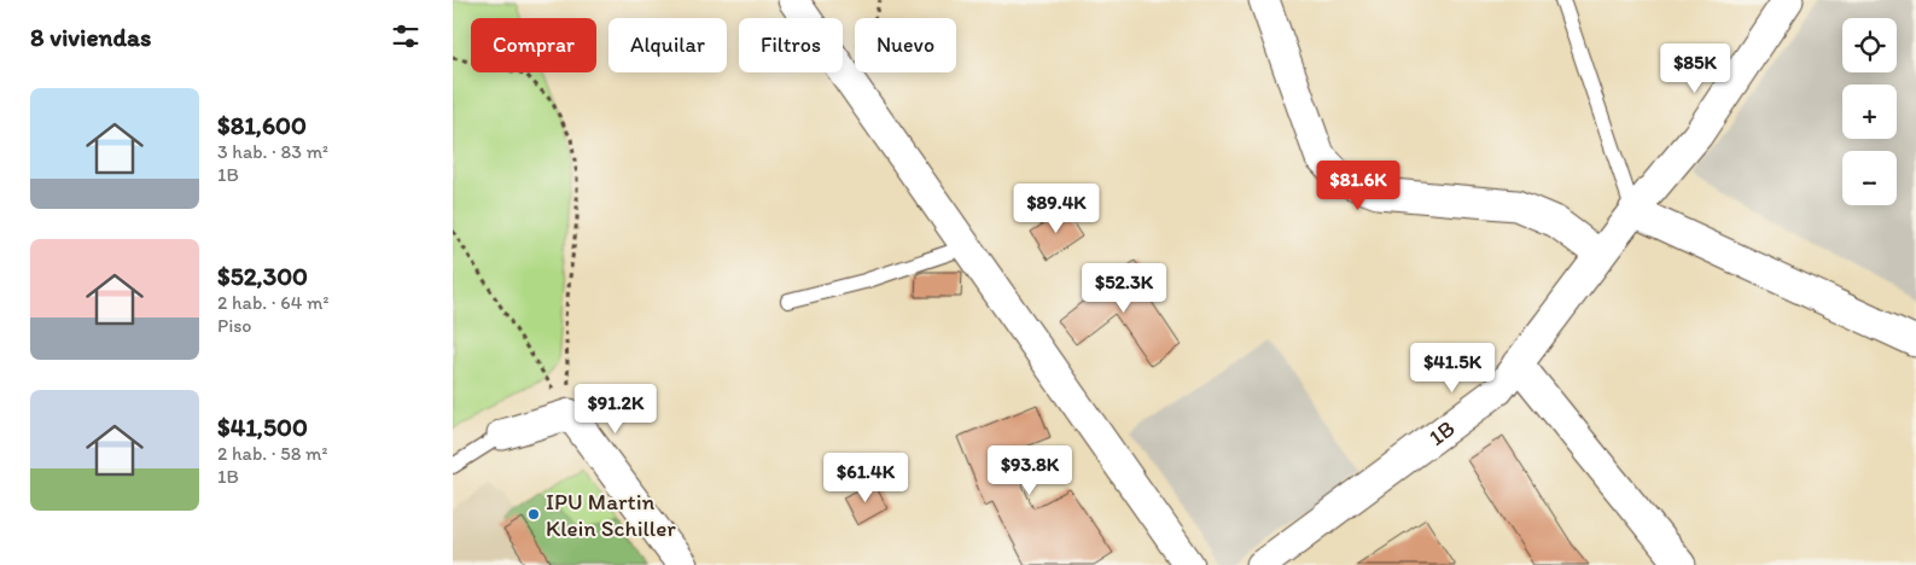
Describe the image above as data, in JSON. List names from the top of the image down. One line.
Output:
{"streets":{"street":["1B"]},"places":["IPU Martin Klein Schiller"],"page":{"heading":"8 viviendas","map_buttons":["+","−"],"chip":["Comprar","Alquilar","Filtros","Nuevo"],"price":["$85K","$81.6K","$89.4K","$52.3K","$41.5K","$91.2K","$93.8K","$61.4K"],"list":[{"name":"$81,600","note":"3 hab. · 83 m² · 1B"},{"name":"$52,300","note":"2 hab. · 64 m² · Piso"},{"name":"$41,500","note":"2 hab. · 58 m² · 1B"}]}}
